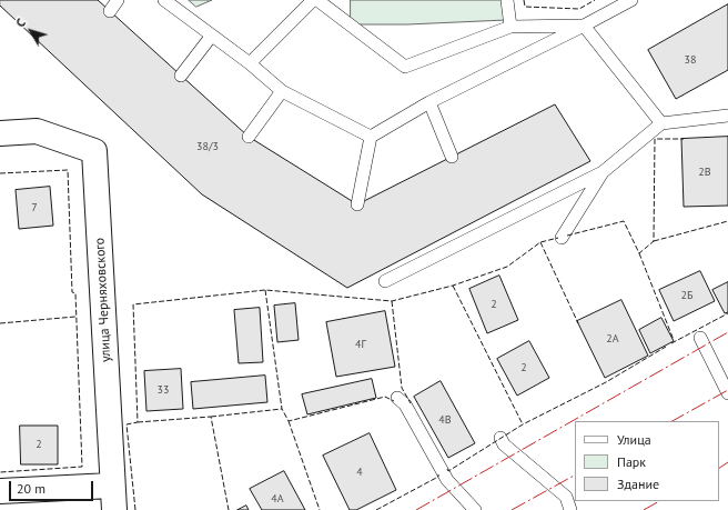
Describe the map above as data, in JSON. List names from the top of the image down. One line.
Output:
{"streets":{"street":["улица Черняховского"]},"house_numbers":["38","38/3","2В","7","2Б","2","2А","4Г","2","33","4В","2","4","4А"],"legend":["Улица","Парк","Здание"],"scale_bar":"20 m","north":"top left"}
